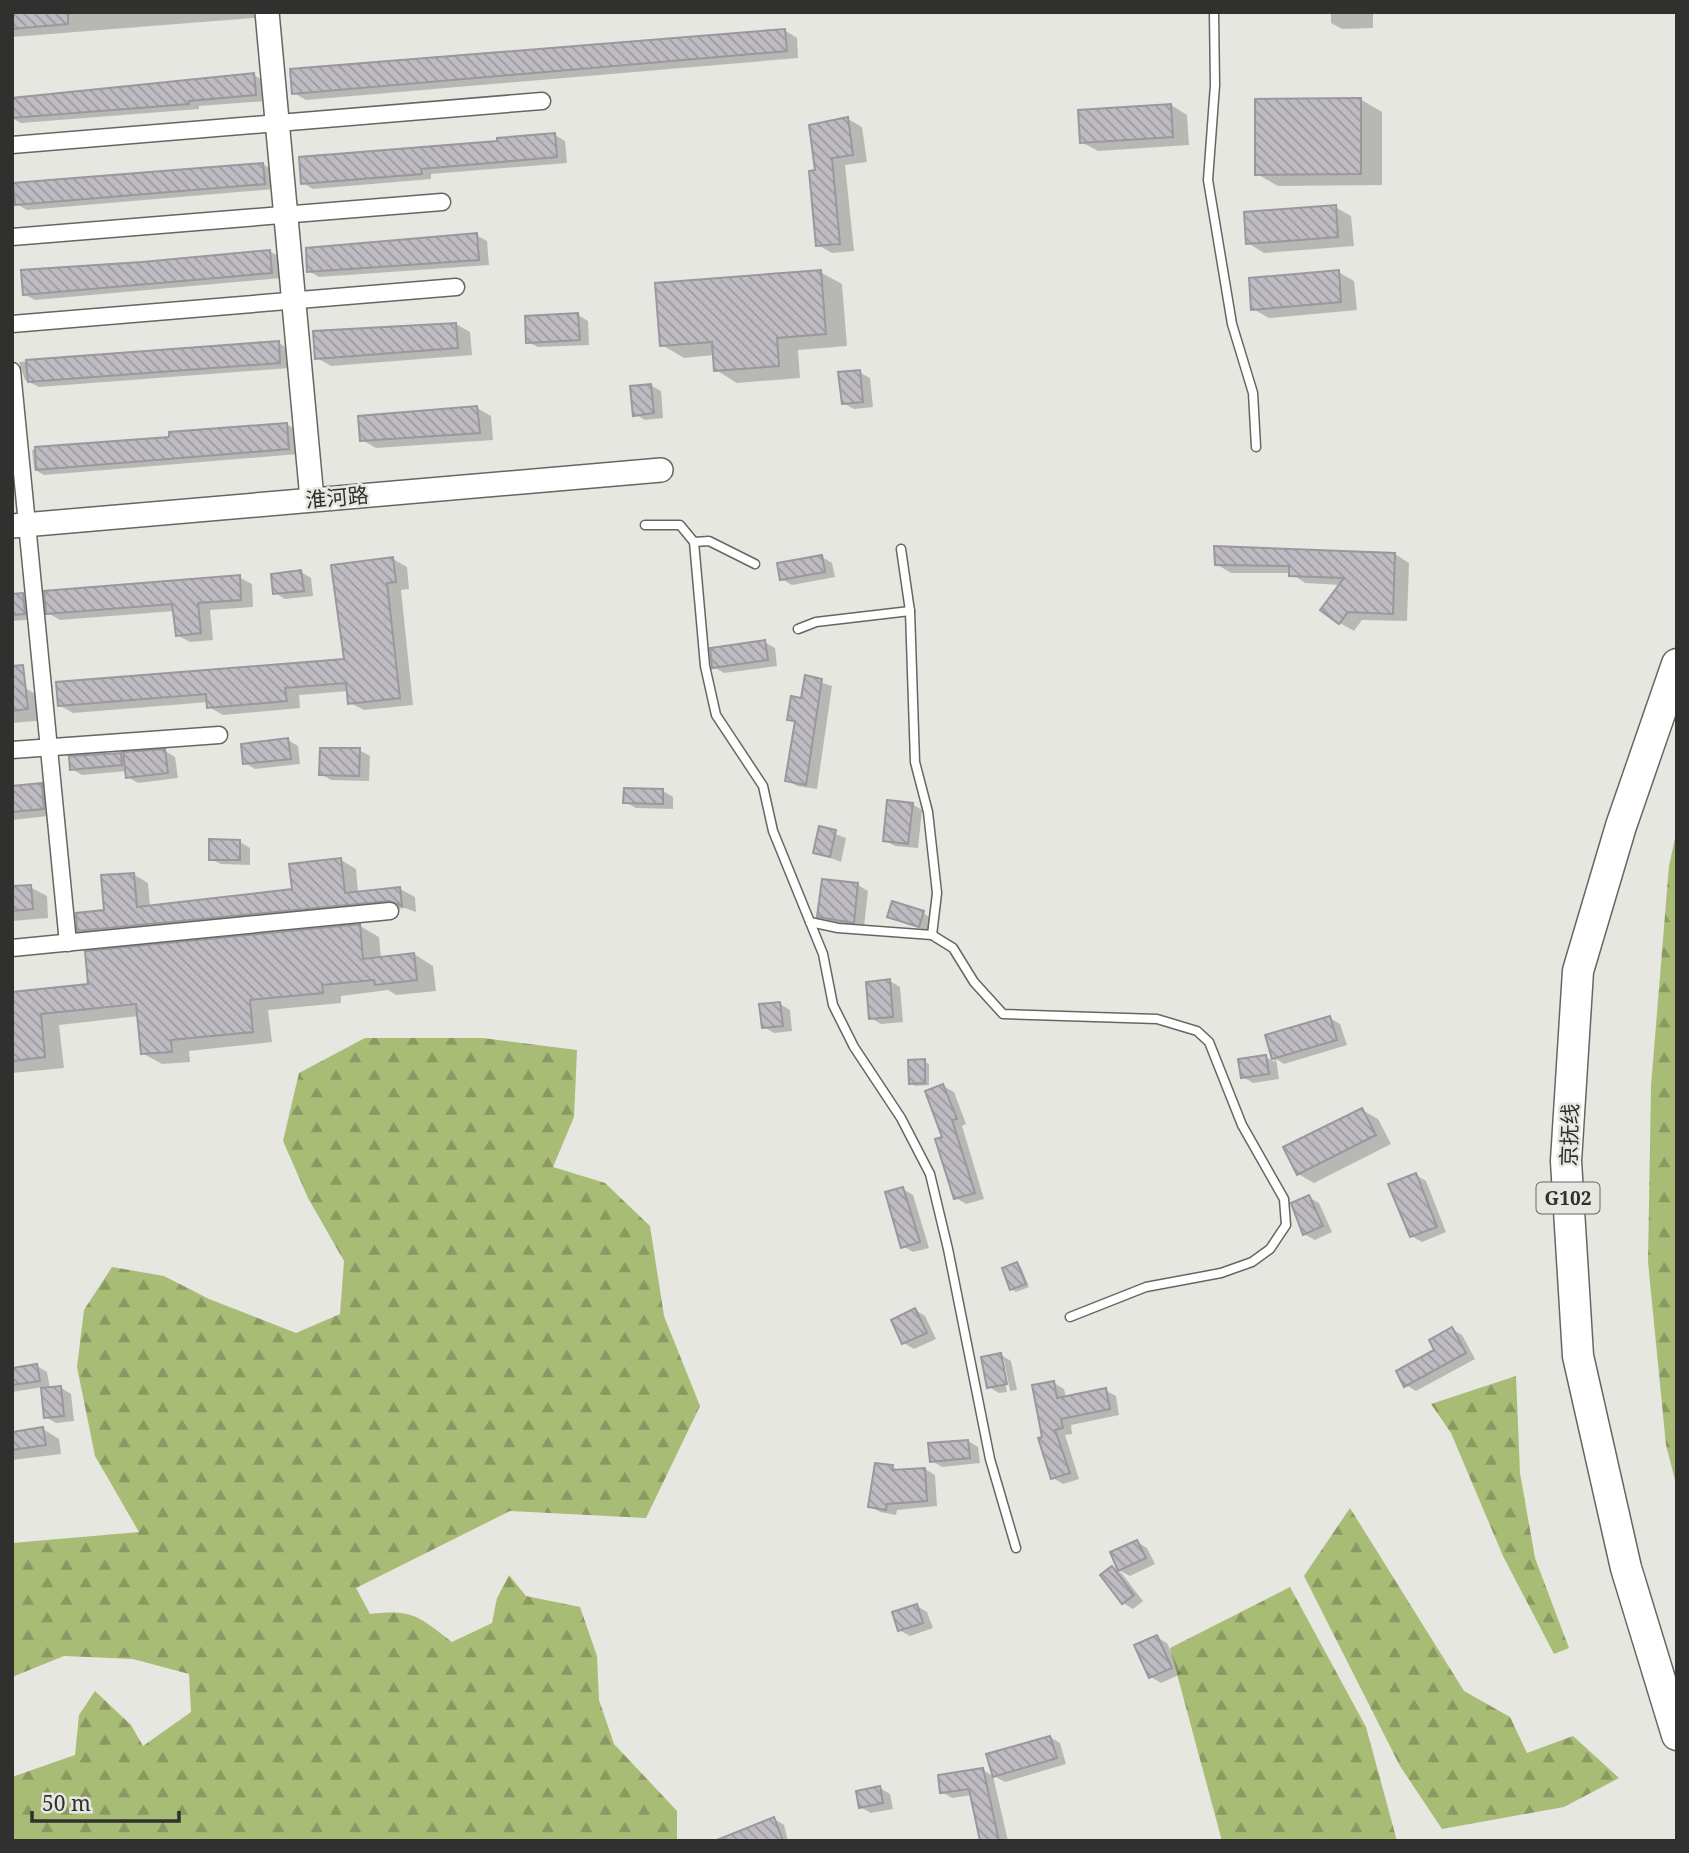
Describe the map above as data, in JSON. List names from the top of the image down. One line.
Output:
{"streets":{"highway":["京抚线","G102"],"street":["淮河路"]},"scale_bar":"50 m"}
